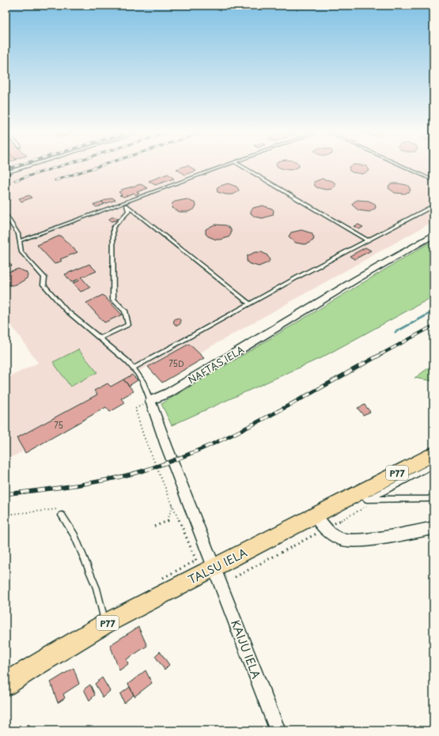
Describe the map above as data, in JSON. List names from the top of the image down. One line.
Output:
{"streets":{"main road":["P77","TALSU IELA"],"street":["NAFTAS IELA","KAIJU IELA"]},"crossings":[["TALSU IELA","KAIJU IELA"]],"house_numbers":["75D","75"]}
